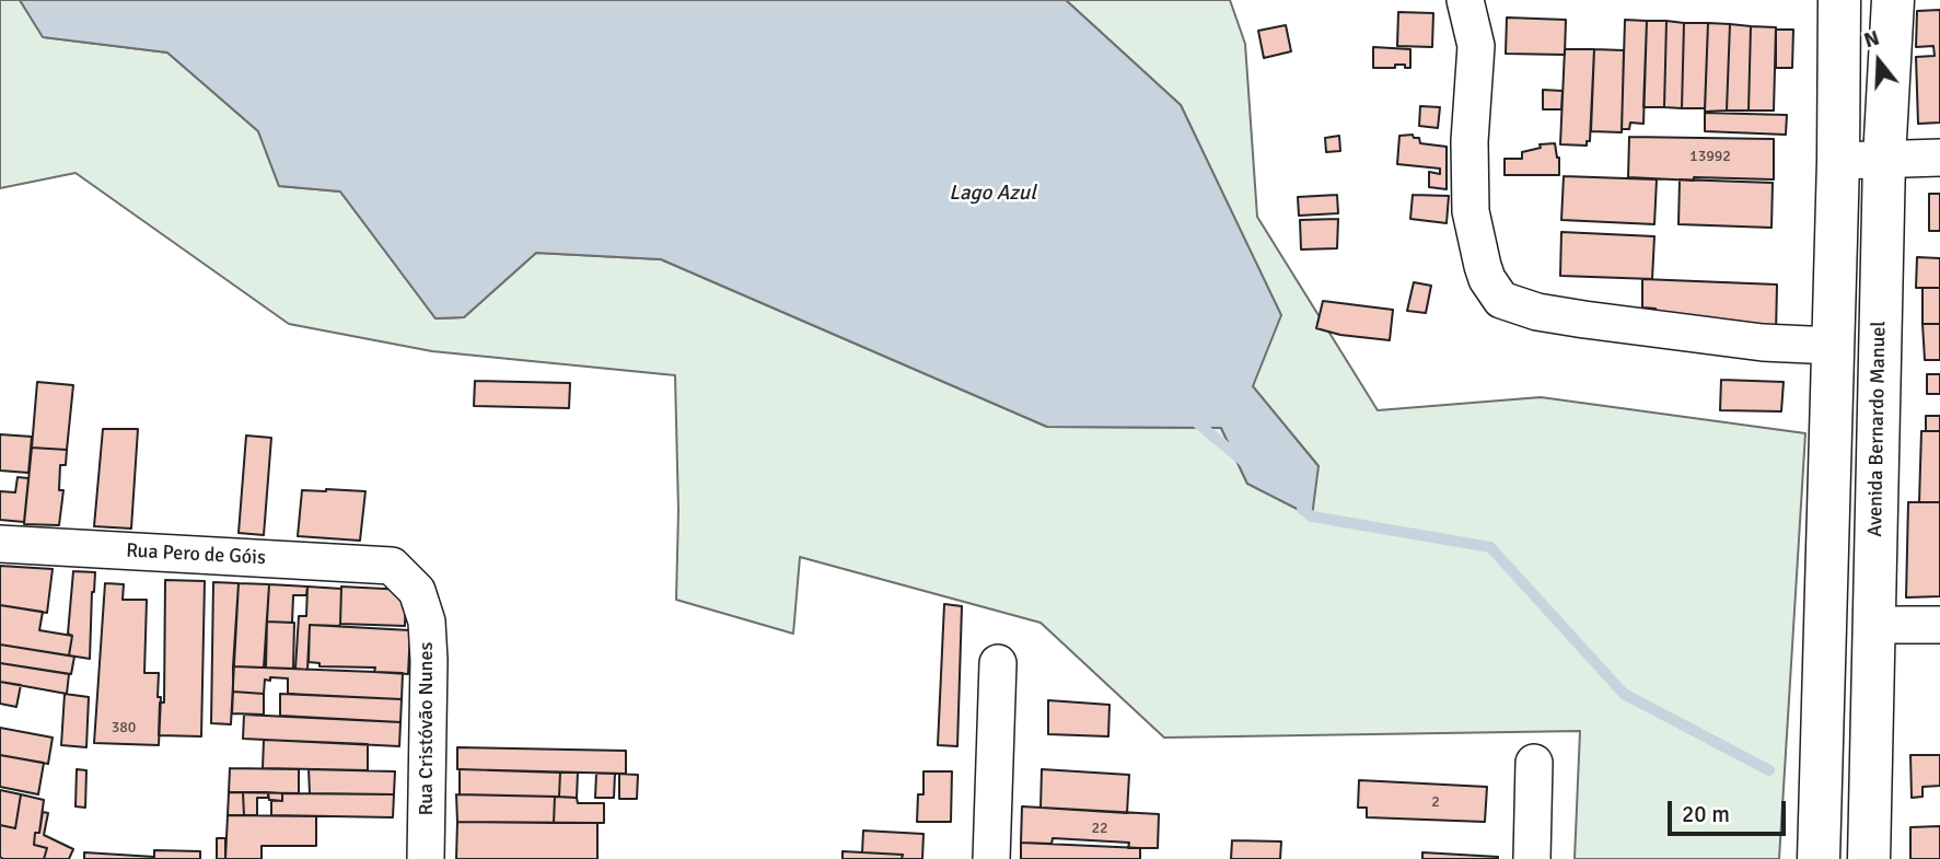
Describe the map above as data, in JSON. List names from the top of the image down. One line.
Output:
{"streets":{"street":["Avenida Bernardo Manuel","Rua Pero de Góis","Rua Cristóvão Nunes"]},"crossings":[["Rua Pero de Góis","Rua Cristóvão Nunes"]],"water":["Lago Azul"],"house_numbers":["13992","380","2","22"],"scale_bar":"20 m","north":"top"}
